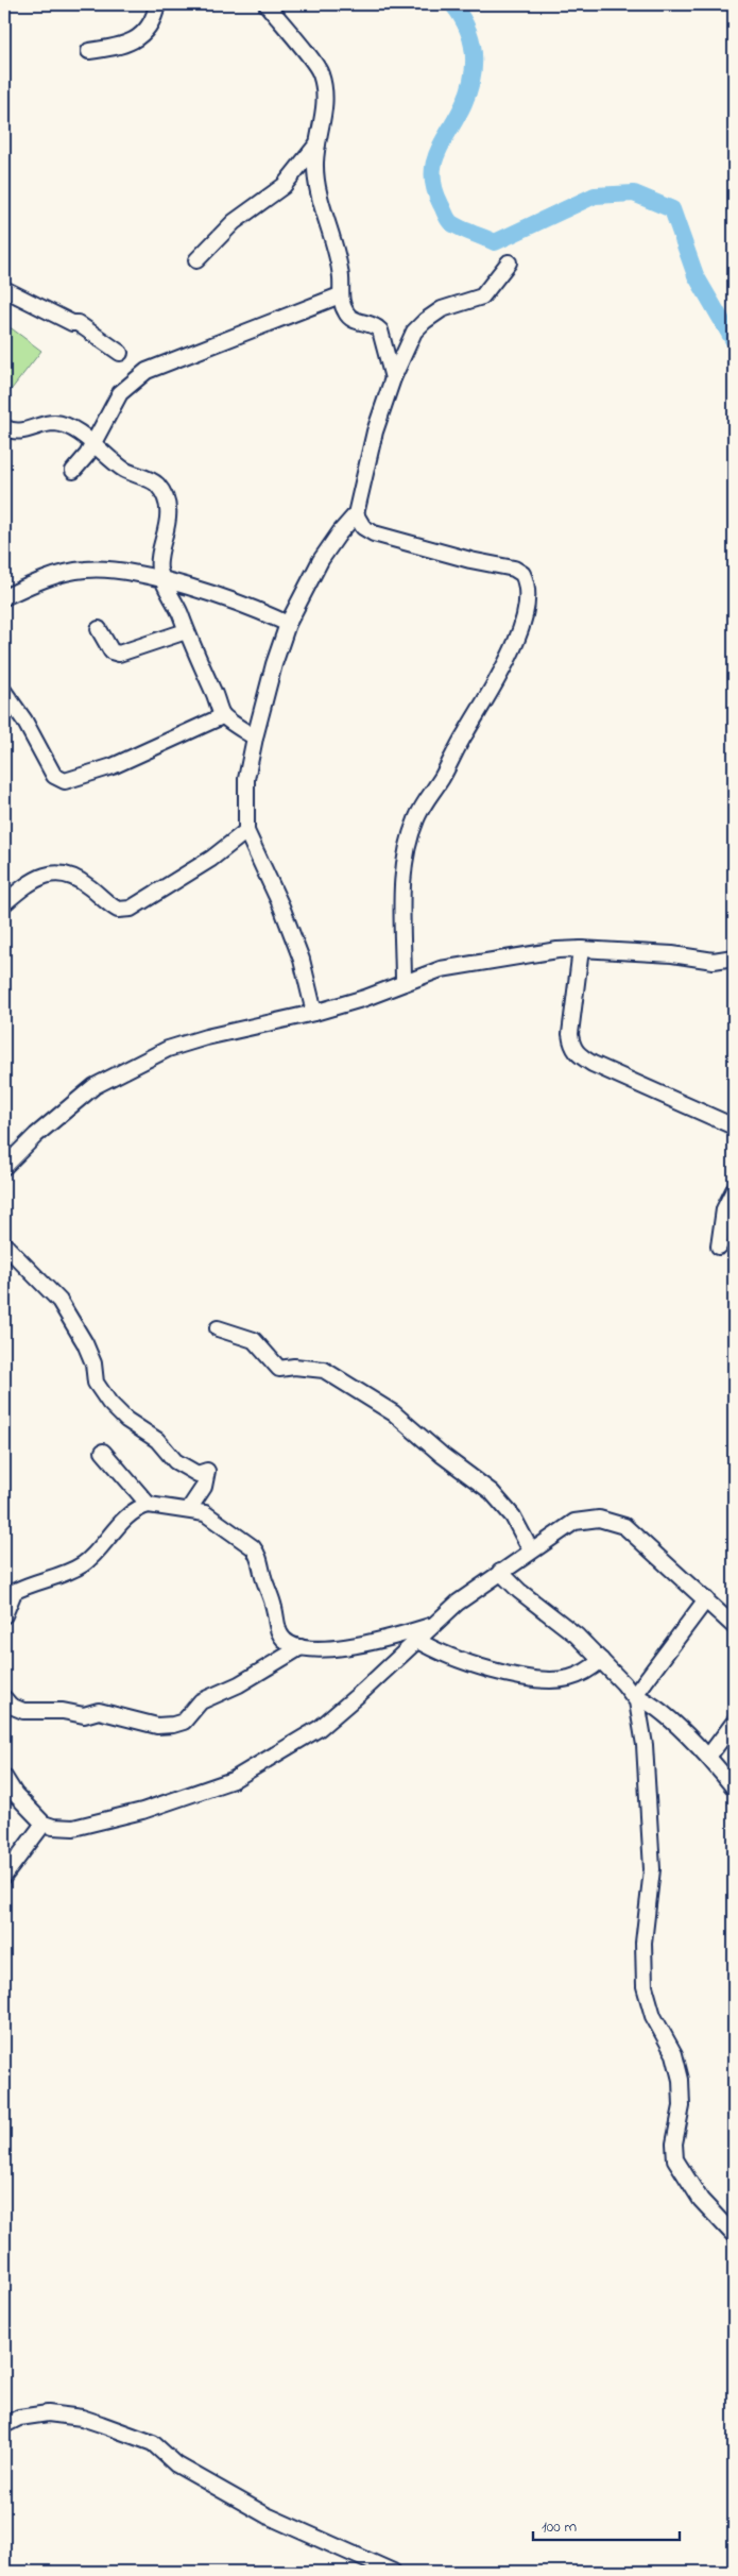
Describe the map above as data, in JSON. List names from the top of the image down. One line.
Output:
{"scale_bar":"100 m"}
